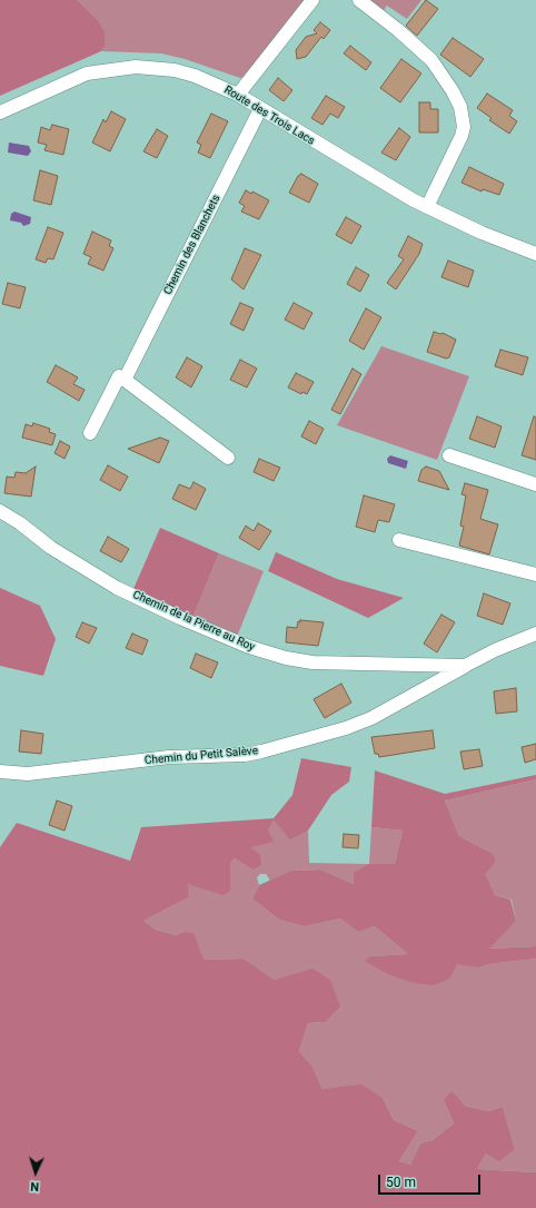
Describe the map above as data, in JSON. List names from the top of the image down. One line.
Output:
{"streets":{"street":["Route des Trois Lacs","Chemin des Blanchets","Chemin de la Pierre au Roy","Chemin du Petit Salève"]},"crossings":[["Route des Trois Lacs","Chemin des Blanchets"],["Chemin de la Pierre au Roy","Chemin du Petit Salève"]],"scale_bar":"50 m","north":"bottom"}
